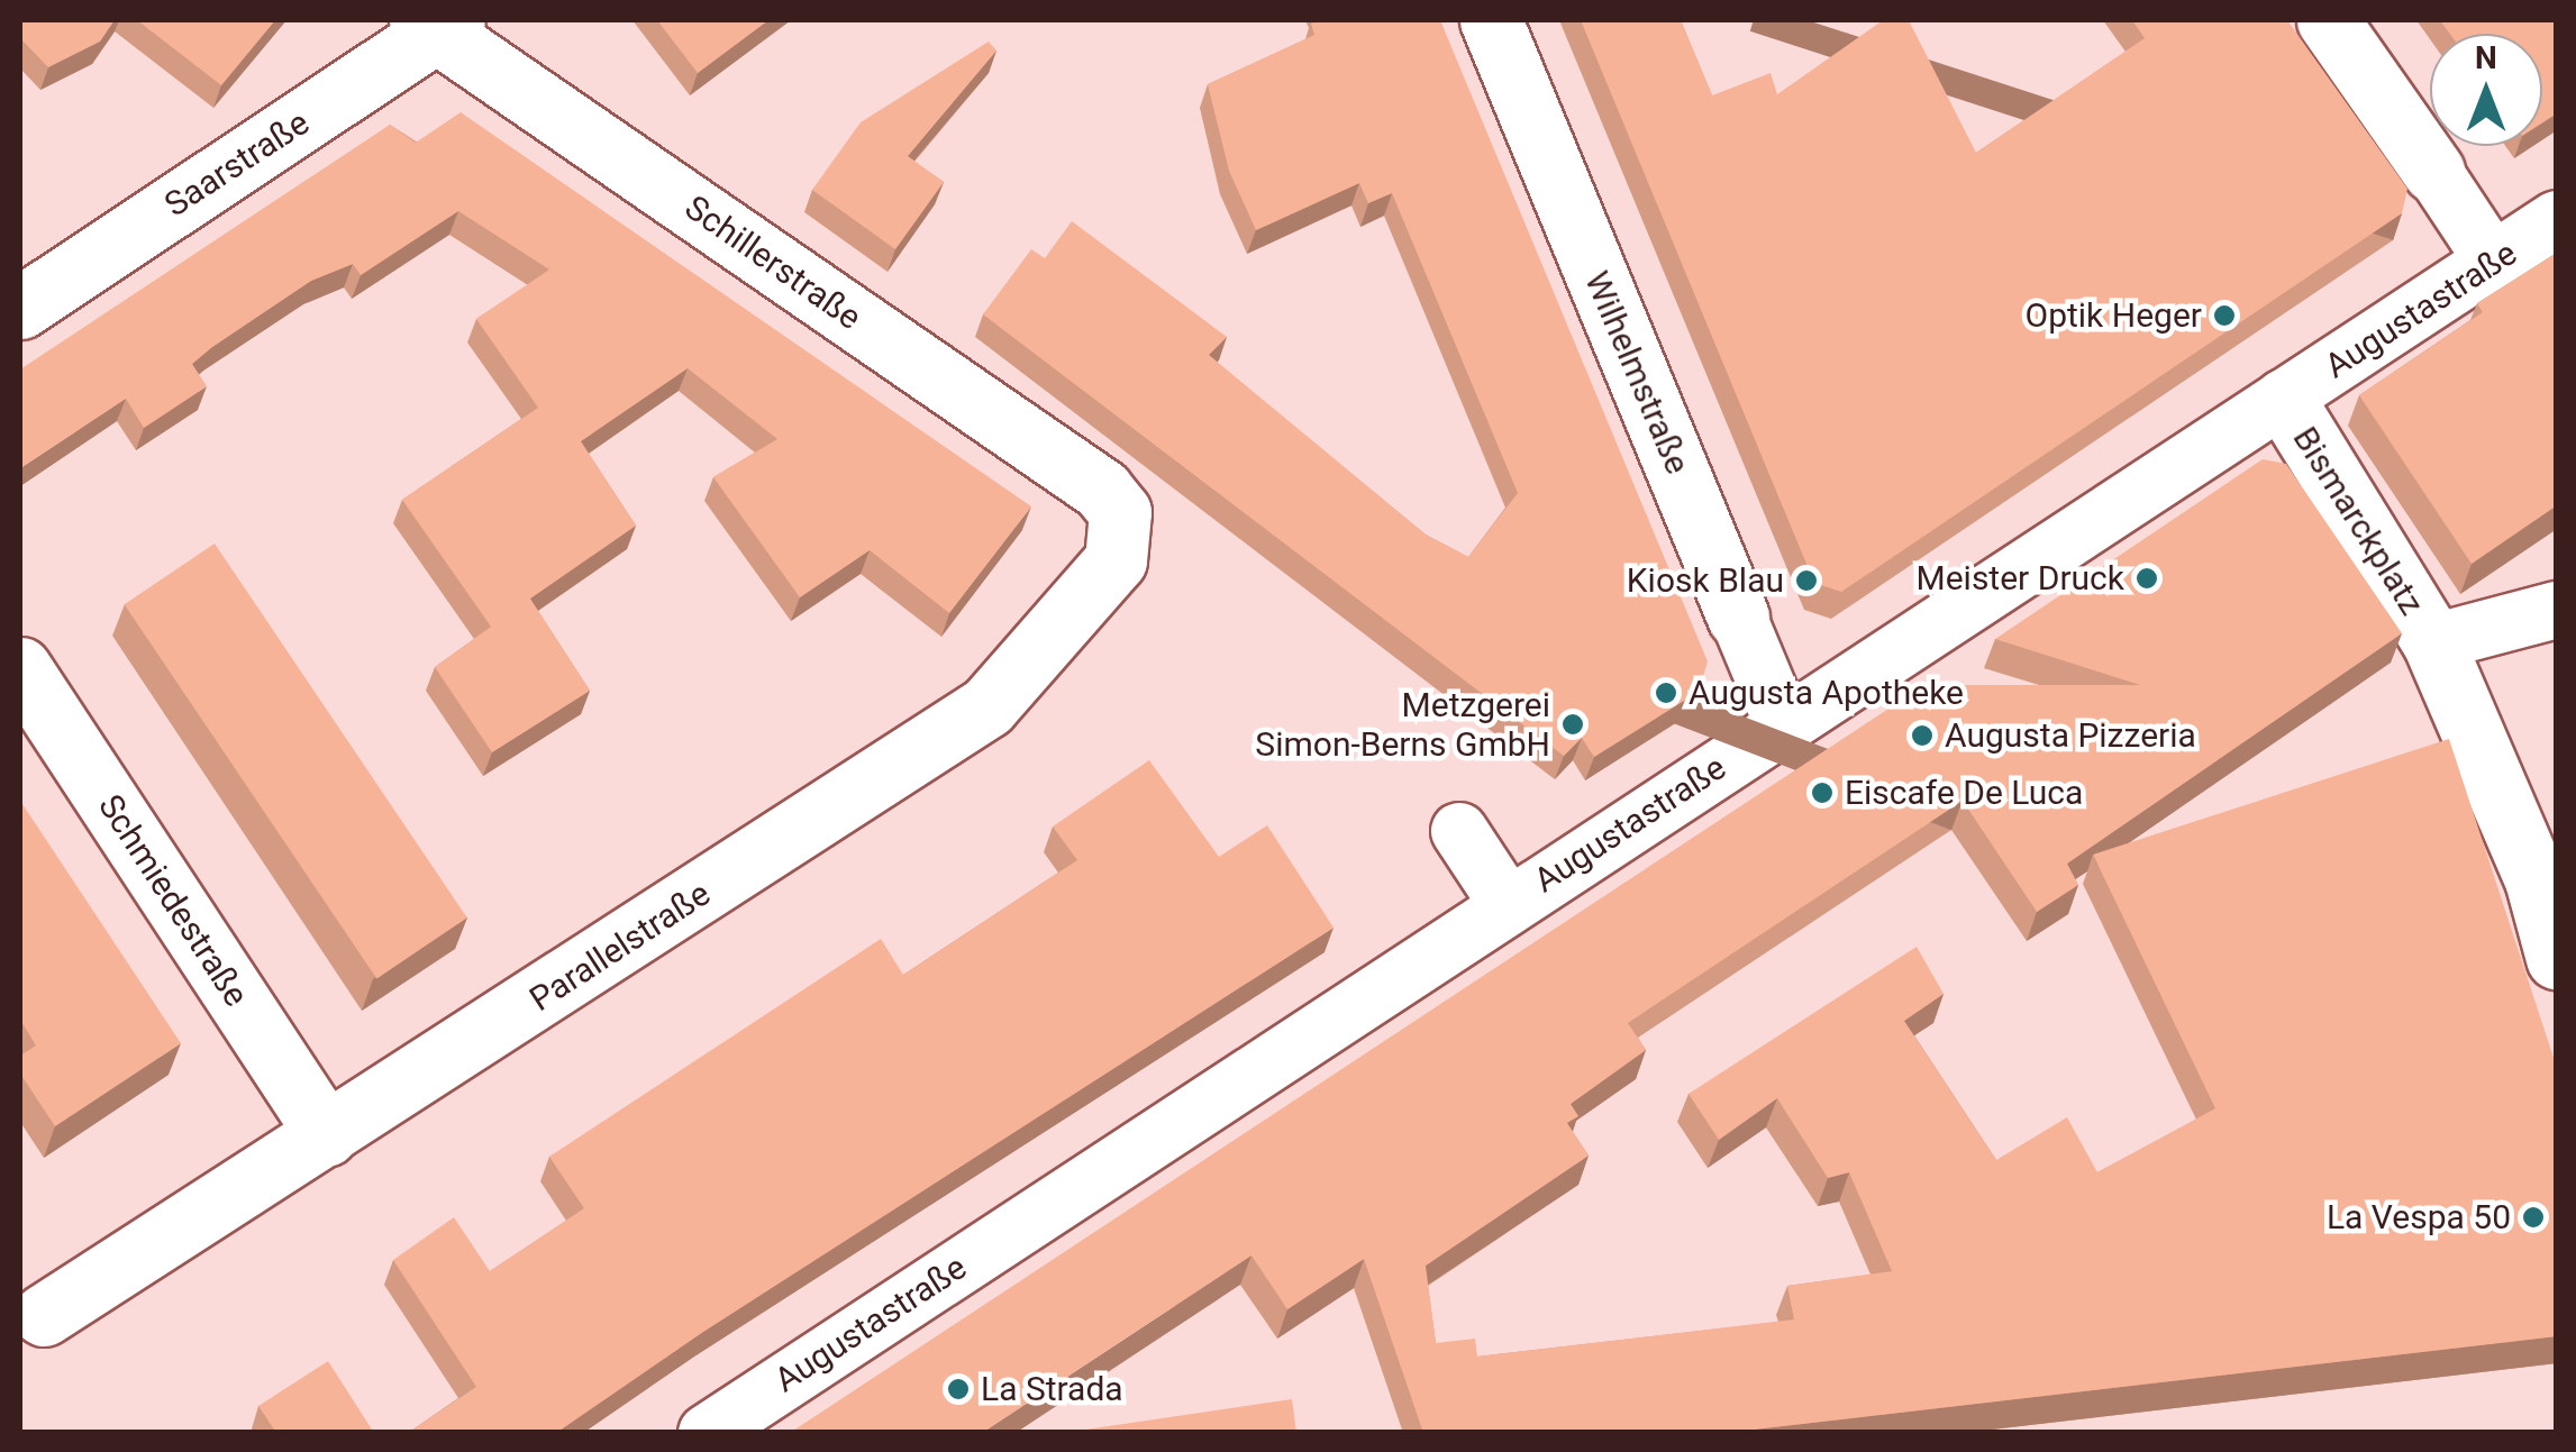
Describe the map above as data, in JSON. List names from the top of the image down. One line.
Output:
{"streets":{"street":["Saarstraße","Schillerstraße","Augustastraße","Wilhelmstraße","Bismarckplatz","Schmiedestraße","Parallelstraße"]},"crossings":[["Saarstraße","Schillerstraße"],["Schillerstraße","Parallelstraße"],["Augustastraße","Wilhelmstraße"],["Augustastraße","Bismarckplatz"],["Schmiedestraße","Parallelstraße"]],"places":["Optik Heger","Meister Druck","Kiosk Blau","Augusta Apotheke","Metzgerei Simon-Berns GmbH","Augusta Pizzeria","Eiscafe De Luca","La Vespa 50","La Strada"],"north":"top"}
